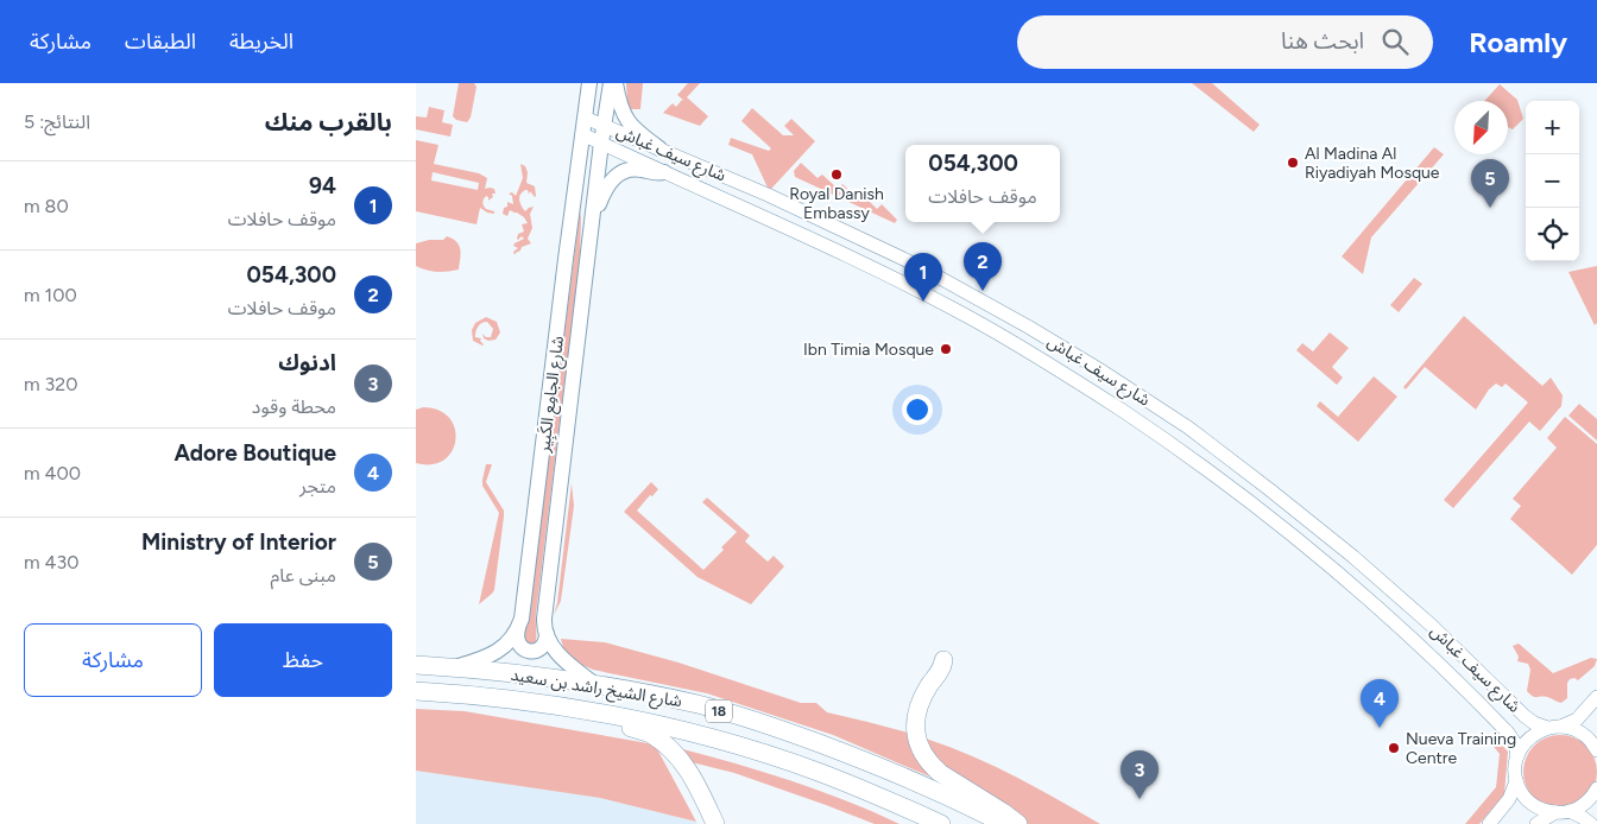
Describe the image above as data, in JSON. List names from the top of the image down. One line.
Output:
{"streets":{"main road":["شارع الجامِع الكَبِير","شارع الشيخ راشد بن سعيد","18"],"street":["شارع سيف غباش"]},"crossings":[["شارع سيف غباش","شارع الجامِع الكَبِير"],["شارع الجامِع الكَبِير","شارع الشيخ راشد بن سعيد"]],"places":["Al Madina Al Riyadiyah Mosque","Royal Danish Embassy","Ibn Timia Mosque","Nueva Training Centre"],"north":"bottom left","page":{"header":"Roamly","search":"ابحث هنا","nav":["الخريطة","الطبقات","مشاركة"],"heading":["بالقرب منك","النتائج: 5"],"map_buttons":["+","−"],"popup":["054,300","موقف حافلات"],"pins":["5","2","1","4","3"],"list":[{"mark":"1","name":"94","note":"موقف حافلات","value":"80 m"},{"mark":"2","name":"054,300","note":"موقف حافلات","value":"100 m"},{"mark":"3","name":"ادنوك","note":"محطة وقود","value":"320 m"},{"mark":"4","name":"Adore Boutique","note":"متجر","value":"400 m"},{"mark":"5","name":"Ministry of Interior","note":"مبنى عام","value":"430 m"}],"buttons":["حفظ","مشاركة"]}}
